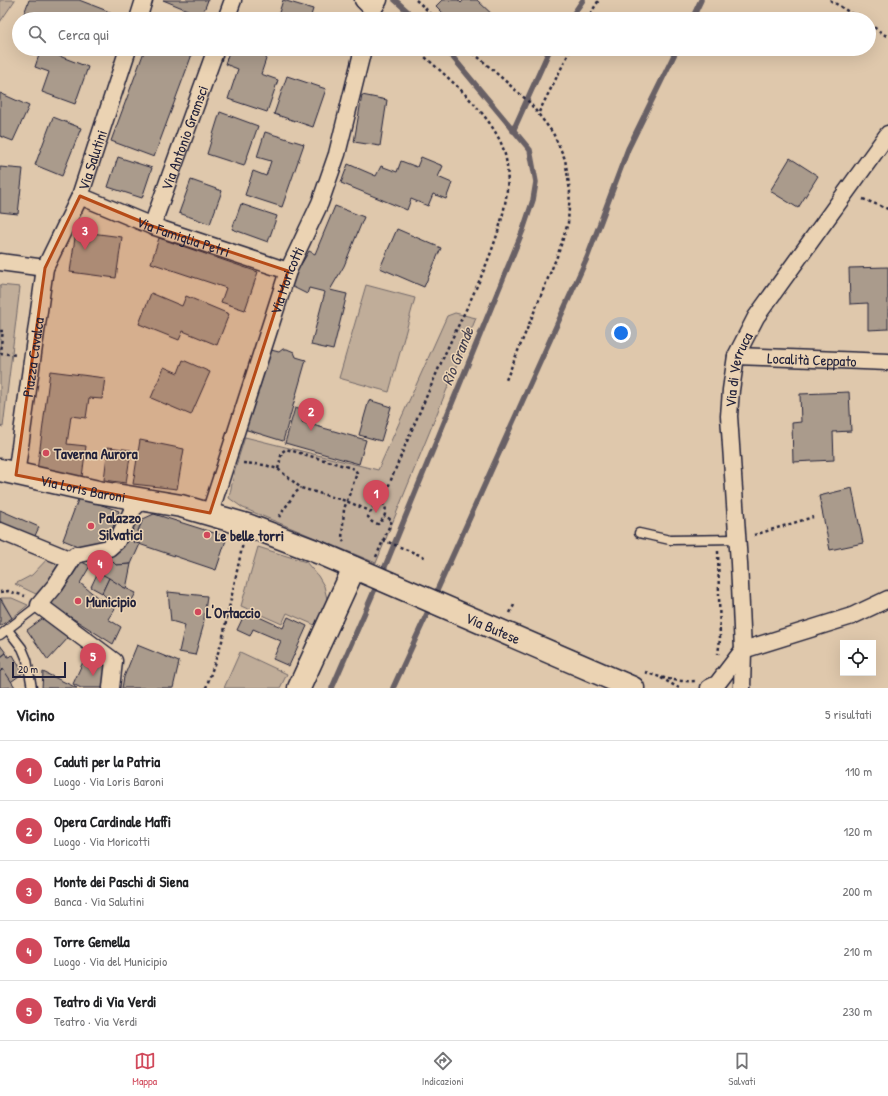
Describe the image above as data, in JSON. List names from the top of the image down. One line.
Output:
{"streets":{"street":["Via Antonio Gramsci","Via Salutini","Via Famiglia Petri","Via Moricotti","Piazza Cavalca","Località Ceppato","Via di Verruca","Via Loris Baroni","Via Butese"]},"crossings":[["Via Antonio Gramsci","Via Famiglia Petri"],["Via Salutini","Via Famiglia Petri"],["Via Salutini","Piazza Cavalca"],["Via Famiglia Petri","Via Moricotti"],["Via Moricotti","Via Loris Baroni"],["Piazza Cavalca","Via Loris Baroni"],["Località Ceppato","Via di Verruca"],["Via Loris Baroni","Via Butese"]],"water":["Rio Grande"],"places":["Taverna Aurora","Palazzo Silvatici","Le belle torri","Municipio","L'Ortaccio"],"scale_bar":"20 m","page":{"search":"Cerca qui","pins":["3","2","1","4","5"],"scale":"20 m","heading":["Vicino","5 risultati"],"list":[{"mark":"1","name":"Caduti per la Patria","note":"Luogo · Via Loris Baroni","value":"110 m"},{"mark":"2","name":"Opera Cardinale Maffi","note":"Luogo · Via Moricotti","value":"120 m"},{"mark":"3","name":"Monte dei Paschi di Siena","note":"Banca · Via Salutini","value":"200 m"},{"mark":"4","name":"Torre Gemella","note":"Luogo · Via del Municipio","value":"210 m"},{"mark":"5","name":"Teatro di Via Verdi","note":"Teatro · Via Verdi","value":"230 m"}],"nav":["Mappa","Indicazioni","Salvati"]}}
